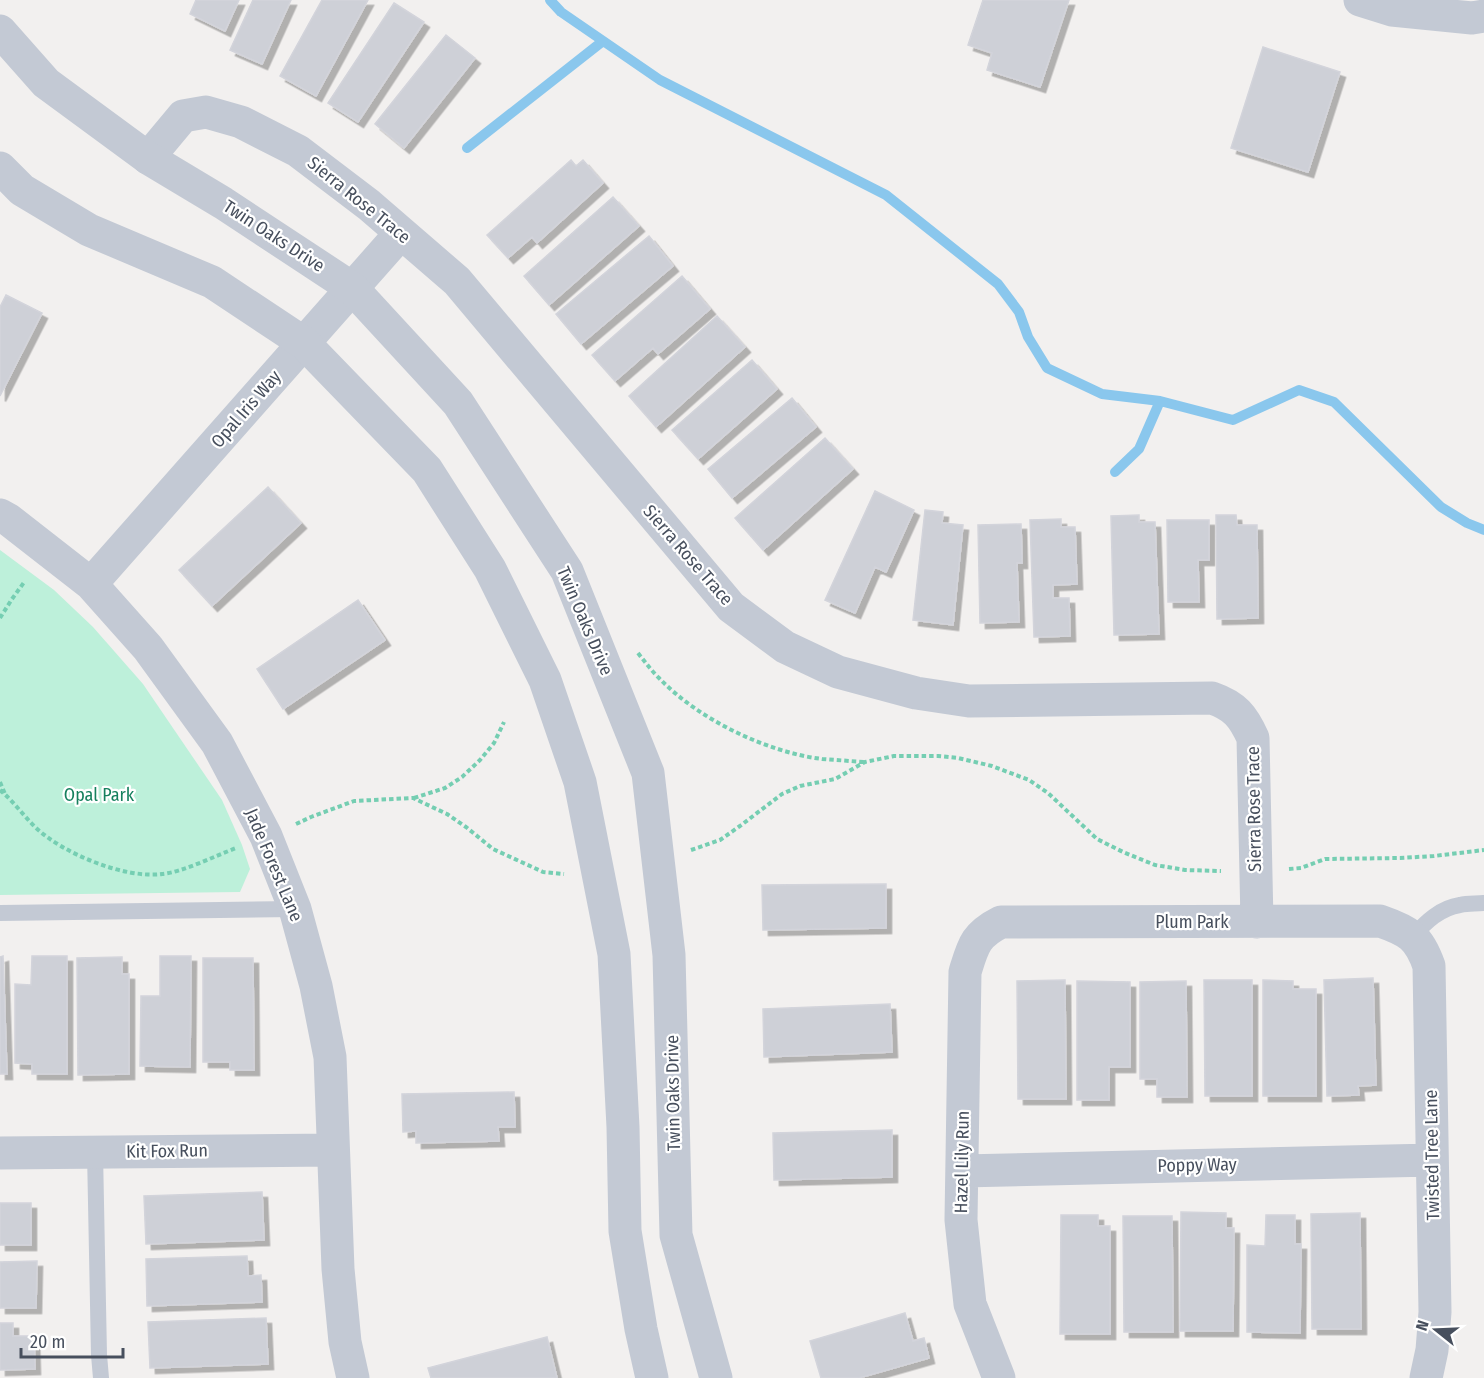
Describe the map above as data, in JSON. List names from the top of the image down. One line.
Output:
{"streets":{"street":["Sierra Rose Trace","Twin Oaks Drive","Opal Iris Way","Jade Forest Lane","Plum Park","Kit Fox Run","Twisted Tree Lane","Hazel Lily Run","Poppy Way"]},"crossings":[["Sierra Rose Trace","Twin Oaks Drive"],["Sierra Rose Trace","Opal Iris Way"],["Sierra Rose Trace","Plum Park"],["Twin Oaks Drive","Opal Iris Way"],["Opal Iris Way","Jade Forest Lane"],["Jade Forest Lane","Kit Fox Run"],["Plum Park","Twisted Tree Lane"],["Plum Park","Hazel Lily Run"],["Twisted Tree Lane","Poppy Way"],["Hazel Lily Run","Poppy Way"]],"parks":["Opal Park"],"scale_bar":"20 m","north":"left"}
